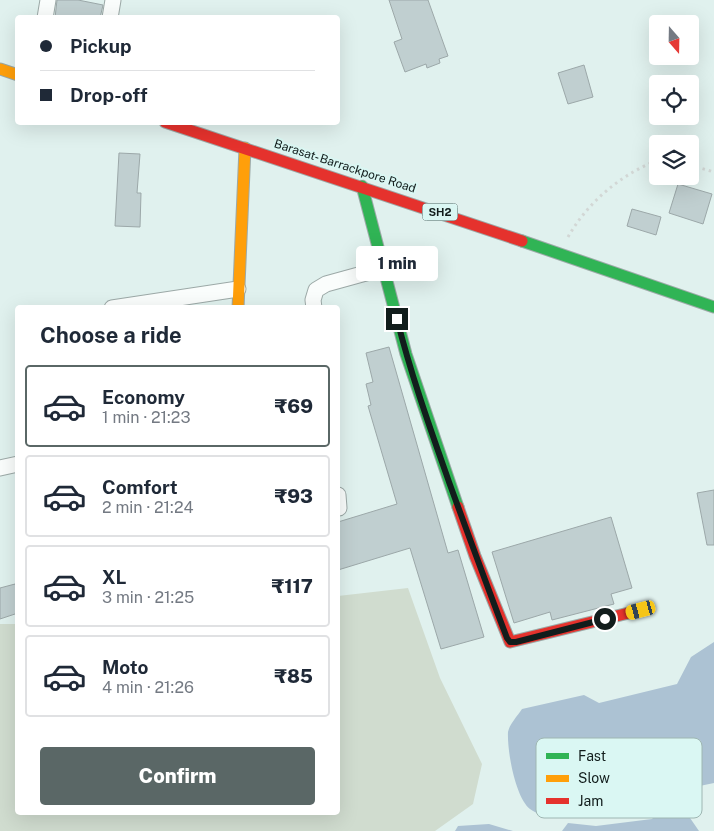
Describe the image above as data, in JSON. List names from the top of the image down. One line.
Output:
{"streets":{"street":["Barasat- Barrackpore Road","SH2"]},"legend":["Fast","Slow","Jam"],"north":"bottom","page":{"banner":["Pickup","Drop-off"],"bubble":"1 min","heading":"Choose a ride","list":[{"name":"Economy","note":"1 min · 21:23","value":"₹69"},{"name":"Comfort","note":"2 min · 21:24","value":"₹93"},{"name":"XL","note":"3 min · 21:25","value":"₹117"},{"name":"Moto","note":"4 min · 21:26","value":"₹85"}],"buttons":"Confirm"}}
